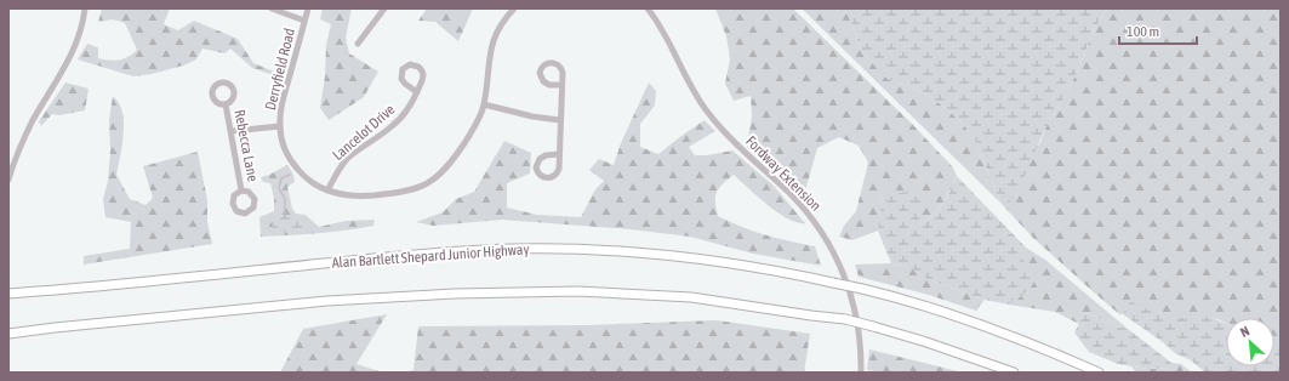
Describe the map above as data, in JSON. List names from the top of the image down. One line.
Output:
{"streets":{"highway":["Alan Bartlett Shepard Junior Highway"],"street":["Derryfield Road","Lancelot Drive","Rebecca Lane","Fordway Extension"]},"crossings":[["Derryfield Road","Lancelot Drive"]],"scale_bar":"100 m","north":"top left"}
